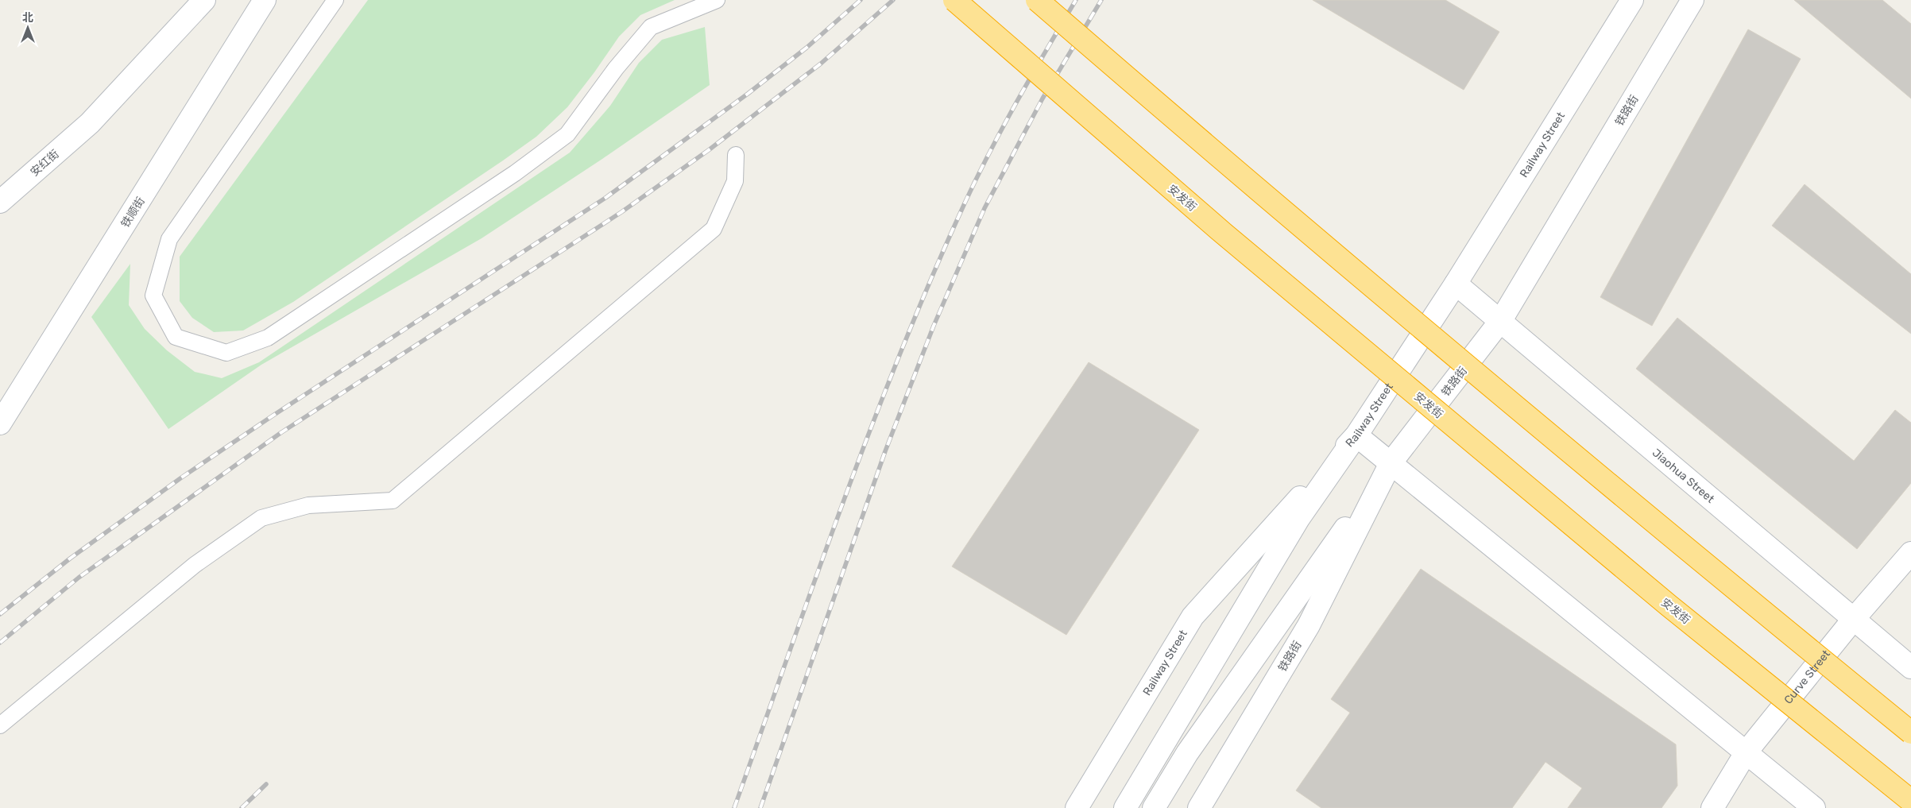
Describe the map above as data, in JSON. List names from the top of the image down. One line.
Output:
{"streets":{"highway":["安发街"],"main road":["铁路街","Railway Street","安红街","铁顺街","Jiaohua Street","Curve Street"]},"crossings":[["铁路街","Jiaohua Street"],["Railway Street","Jiaohua Street"],["Jiaohua Street","Curve Street"]],"north":"top"}
